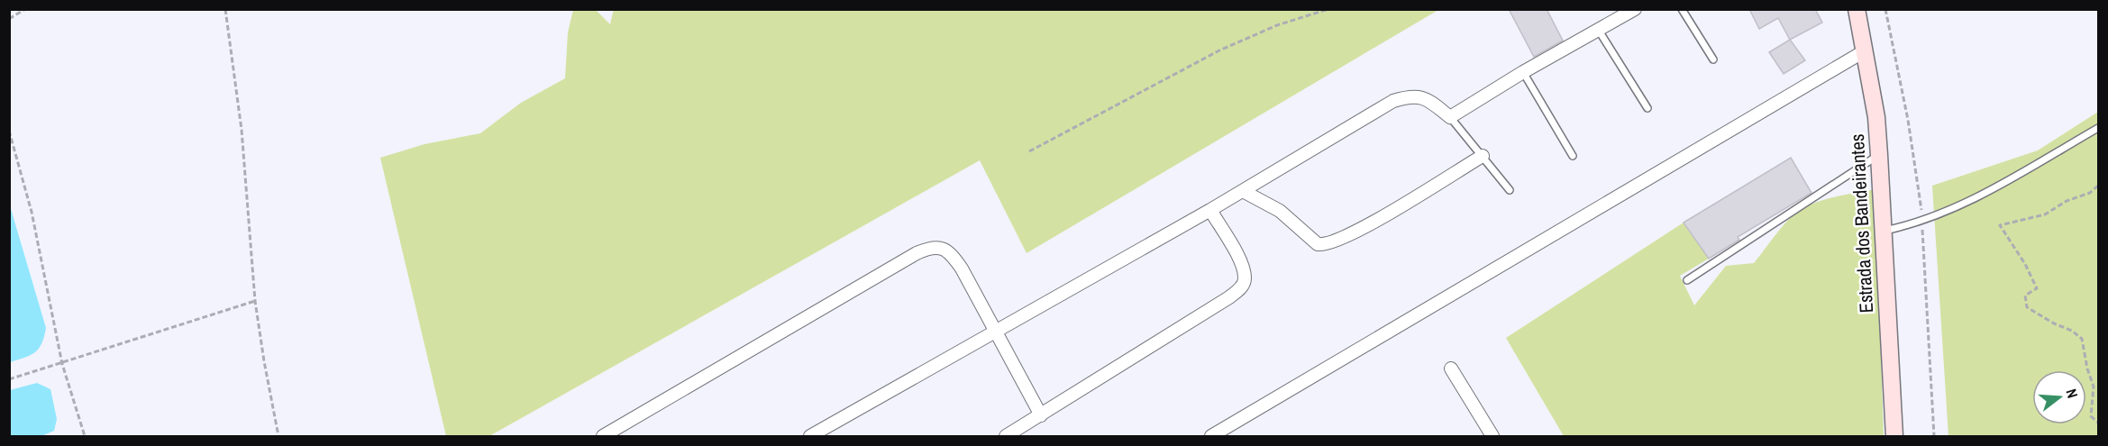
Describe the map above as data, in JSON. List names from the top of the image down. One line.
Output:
{"streets":{"main road":["Estrada dos Bandeirantes"]},"north":"right"}
